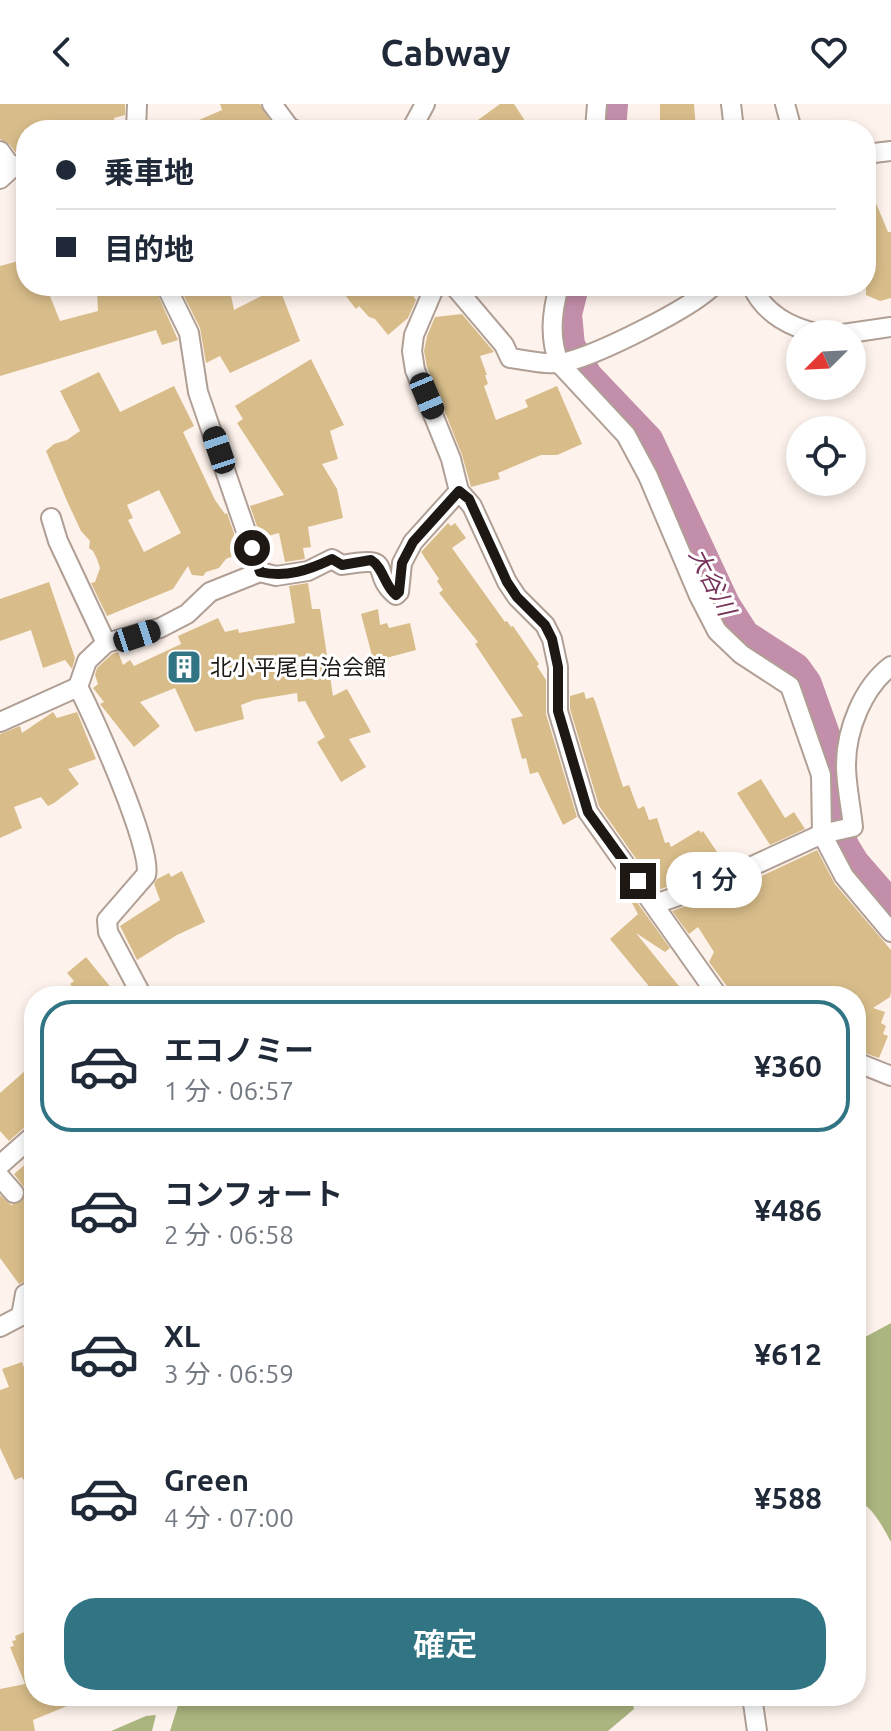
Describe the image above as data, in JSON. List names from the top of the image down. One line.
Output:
{"water":["大谷川"],"places":{"building":["北小平尾自治会館"]},"north":"bottom left","page":{"header":"Cabway","banner":["乗車地","目的地"],"bubble":"1 分","list":[{"name":"エコノミー","note":"1 分 · 06:57","value":"¥360"},{"name":"コンフォート","note":"2 分 · 06:58","value":"¥486"},{"name":"XL","note":"3 分 · 06:59","value":"¥612"},{"name":"Green","note":"4 分 · 07:00","value":"¥588"}],"buttons":"確定"}}
